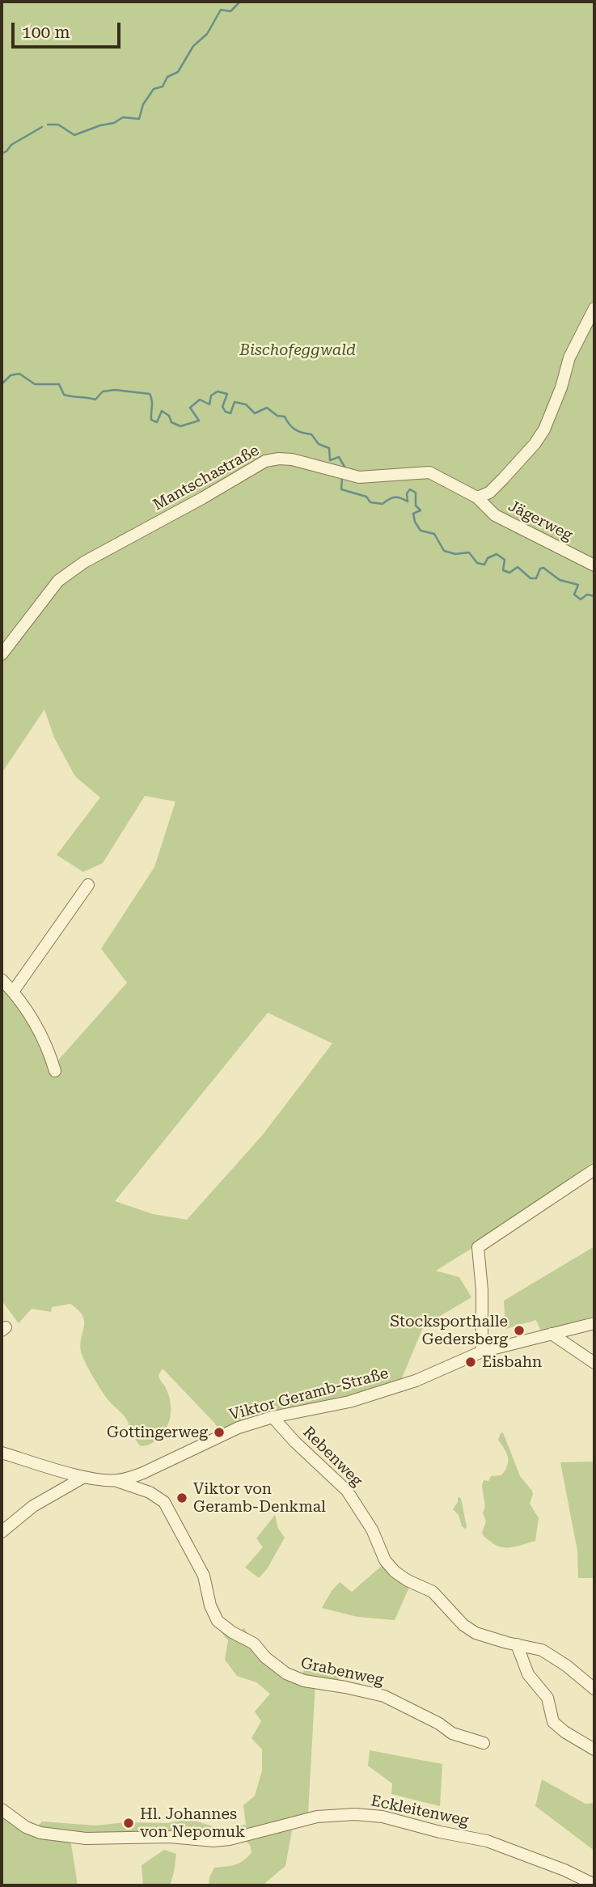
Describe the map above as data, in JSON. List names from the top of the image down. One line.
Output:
{"streets":{"street":["Mantschastraße","Jägerweg","Viktor Geramb-Straße","Rebenweg","Grabenweg","Eckleitenweg"]},"crossings":[["Mantschastraße","Jägerweg"],["Viktor Geramb-Straße","Rebenweg"],["Viktor Geramb-Straße","Grabenweg"]],"parks":["Bischofeggwald"],"places":["Stocksporthalle Gedersberg","Eisbahn","Gottingerweg","Viktor von Geramb-Denkmal","Hl. Johannes von Nepomuk"],"scale_bar":"100 m"}
